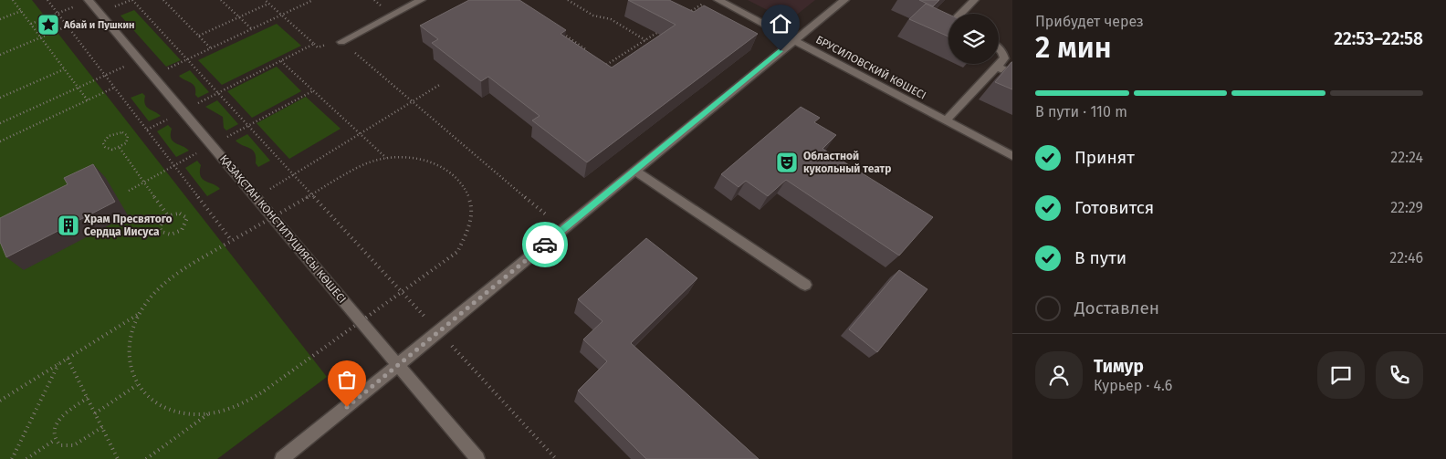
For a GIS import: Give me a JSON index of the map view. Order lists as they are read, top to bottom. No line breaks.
{"streets":{"street":["БРУСИЛОВСКИЙ КӨШЕСІ","ҚАЗАҚСТАН КОНСТИТУЦИЯСЫ КӨШЕСІ"]},"places":{"place":["Абай и Пушкин"],"theatre":["Областной кукольный театр"],"building":["Храм Пресвятого Сердца Иисуса"]},"page":{"heading":["2 мин","Прибудет через","22:53–22:58"],"panel":["Тимур","Курьер · 4.6"],"bar":"В пути · 110 m","list":[["Принят","22:24"],["Готовится","22:29"],["В пути","22:46"],"Доставлен"]}}
